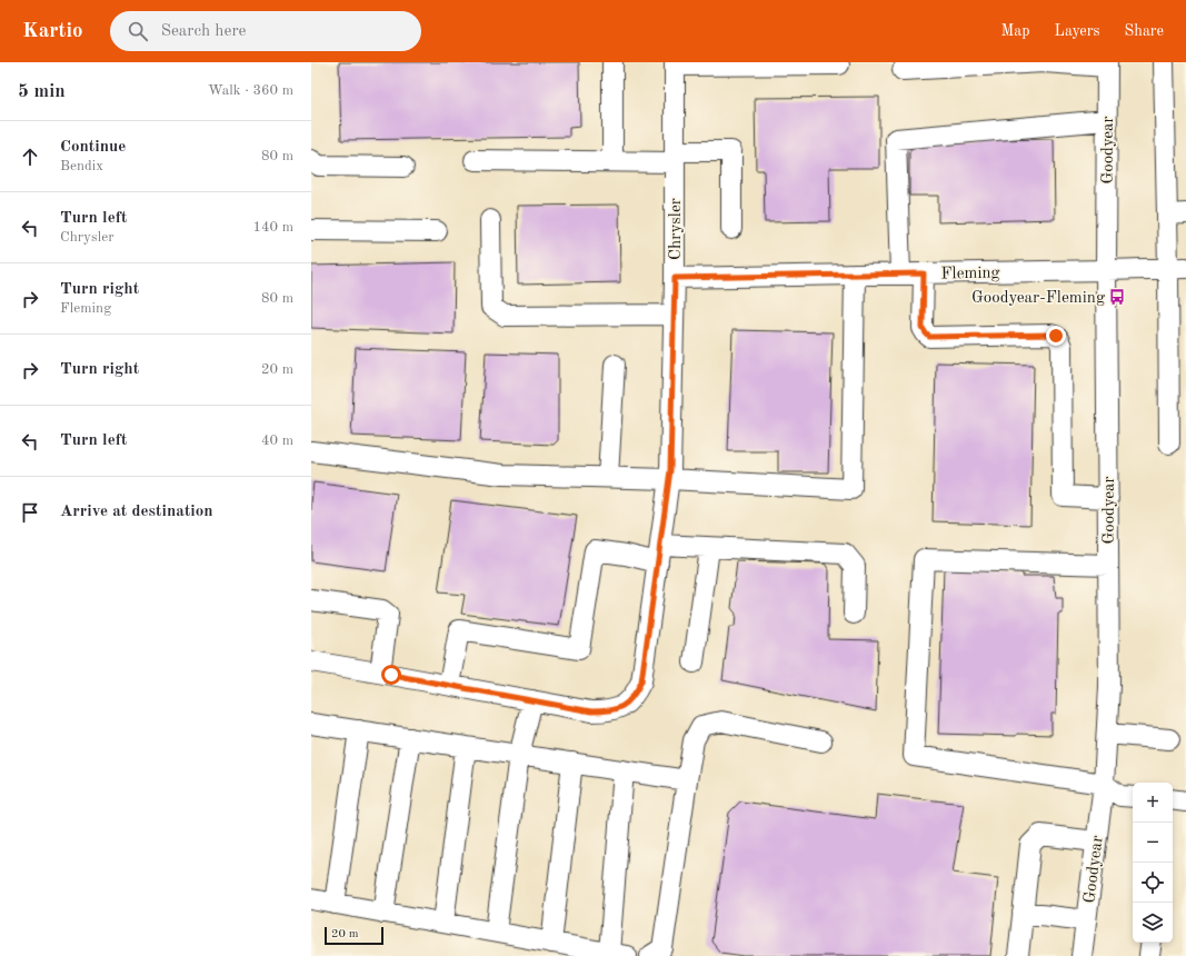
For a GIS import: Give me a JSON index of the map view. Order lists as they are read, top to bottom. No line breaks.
{"streets":{"street":["Goodyear","Chrysler","Fleming"]},"crossings":[["Goodyear","Fleming"],["Chrysler","Fleming"]],"places":{"bus stop":["Goodyear-Fleming"]},"scale_bar":"20 m","page":{"header":"Kartio","search":"Search here","nav":["Map","Layers","Share"],"heading":["5 min","Walk · 360 m"],"list":[["Continue","Bendix","80 m"],["Turn left","Chrysler","140 m"],["Turn right","Fleming","80 m"],["Turn right","20 m"],["Turn left","40 m"],"Arrive at destination"],"map_buttons":["+","−"],"scale":"20 m"}}
